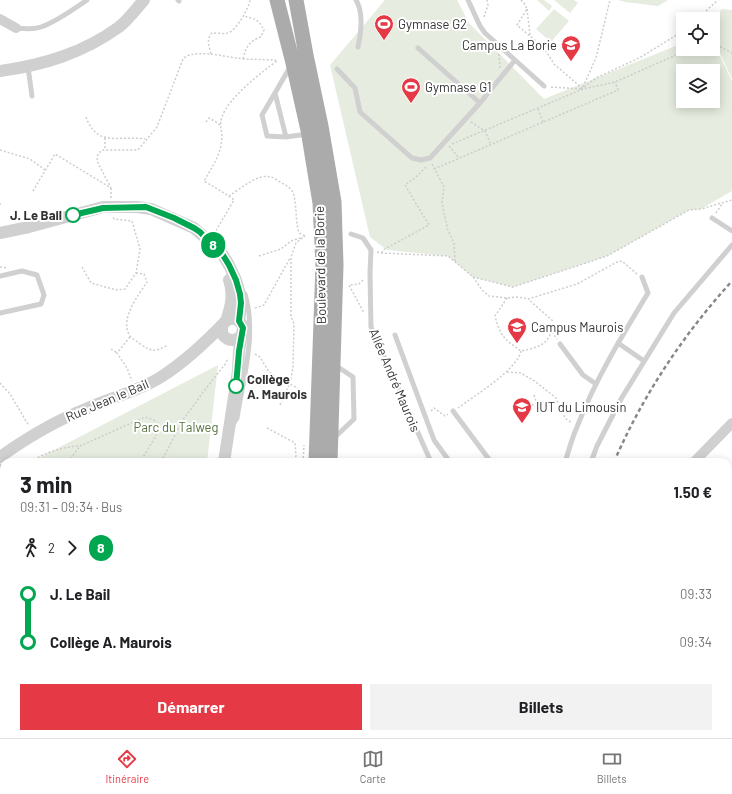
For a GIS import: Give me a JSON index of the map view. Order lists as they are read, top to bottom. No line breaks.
{"streets":{"main road":["Boulevard de la Borie"],"street":["Rue Jean le Bail"],"lane":["Allée André Maurois"]},"parks":["Parc du Talweg"],"places":{"sports":["Gymnase G2","Gymnase G1"],"school or university":["Campus La Borie","Campus Maurois","IUT du Limousin"],"other":["J. Le Bail","Collège A. Maurois"]},"lines":["bus line 8"],"page":{"on_map":"8","heading":["3 min","09:31 – 09:34 · Bus","1.50 €"],"legs":["2","8"],"list":[{"name":"J. Le Bail","value":"09:33"},{"name":"Collège A. Maurois","value":"09:34"}],"buttons":["Démarrer","Billets"],"tabs":["Itinéraire","Carte","Billets"]}}
